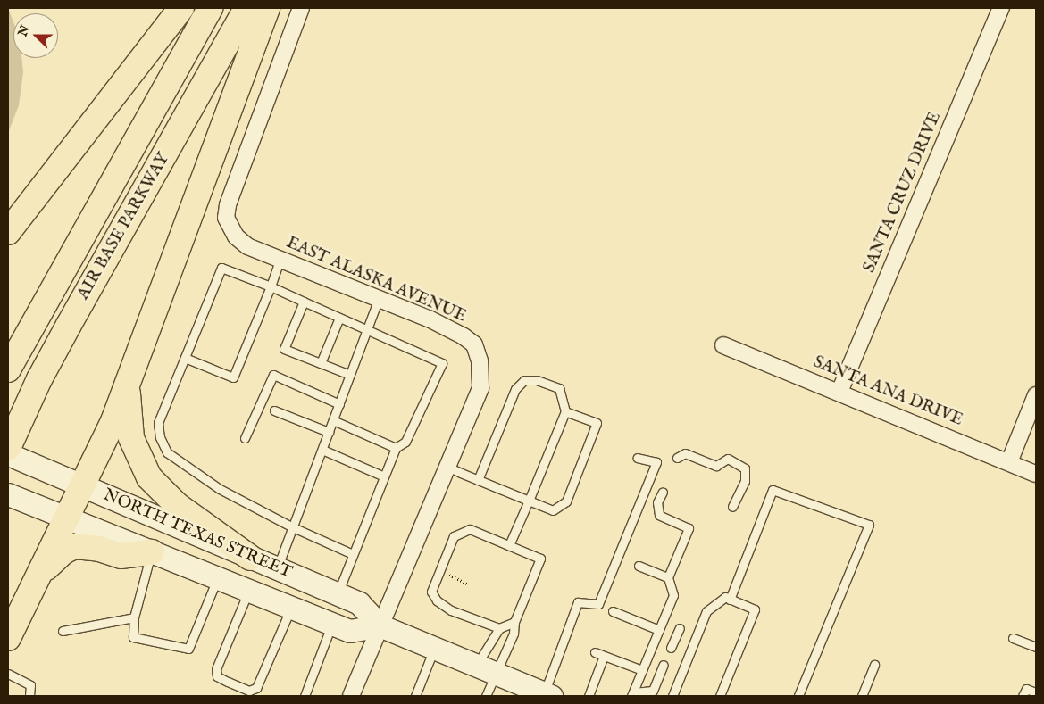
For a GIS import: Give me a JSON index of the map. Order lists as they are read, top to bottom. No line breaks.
{"streets":{"main road":["AIR BASE PARKWAY","NORTH TEXAS STREET"],"street":["SANTA CRUZ DRIVE","EAST ALASKA AVENUE","SANTA ANA DRIVE"]},"crossings":[["SANTA CRUZ DRIVE","SANTA ANA DRIVE"],["EAST ALASKA AVENUE","NORTH TEXAS STREET"]],"north":"left"}
